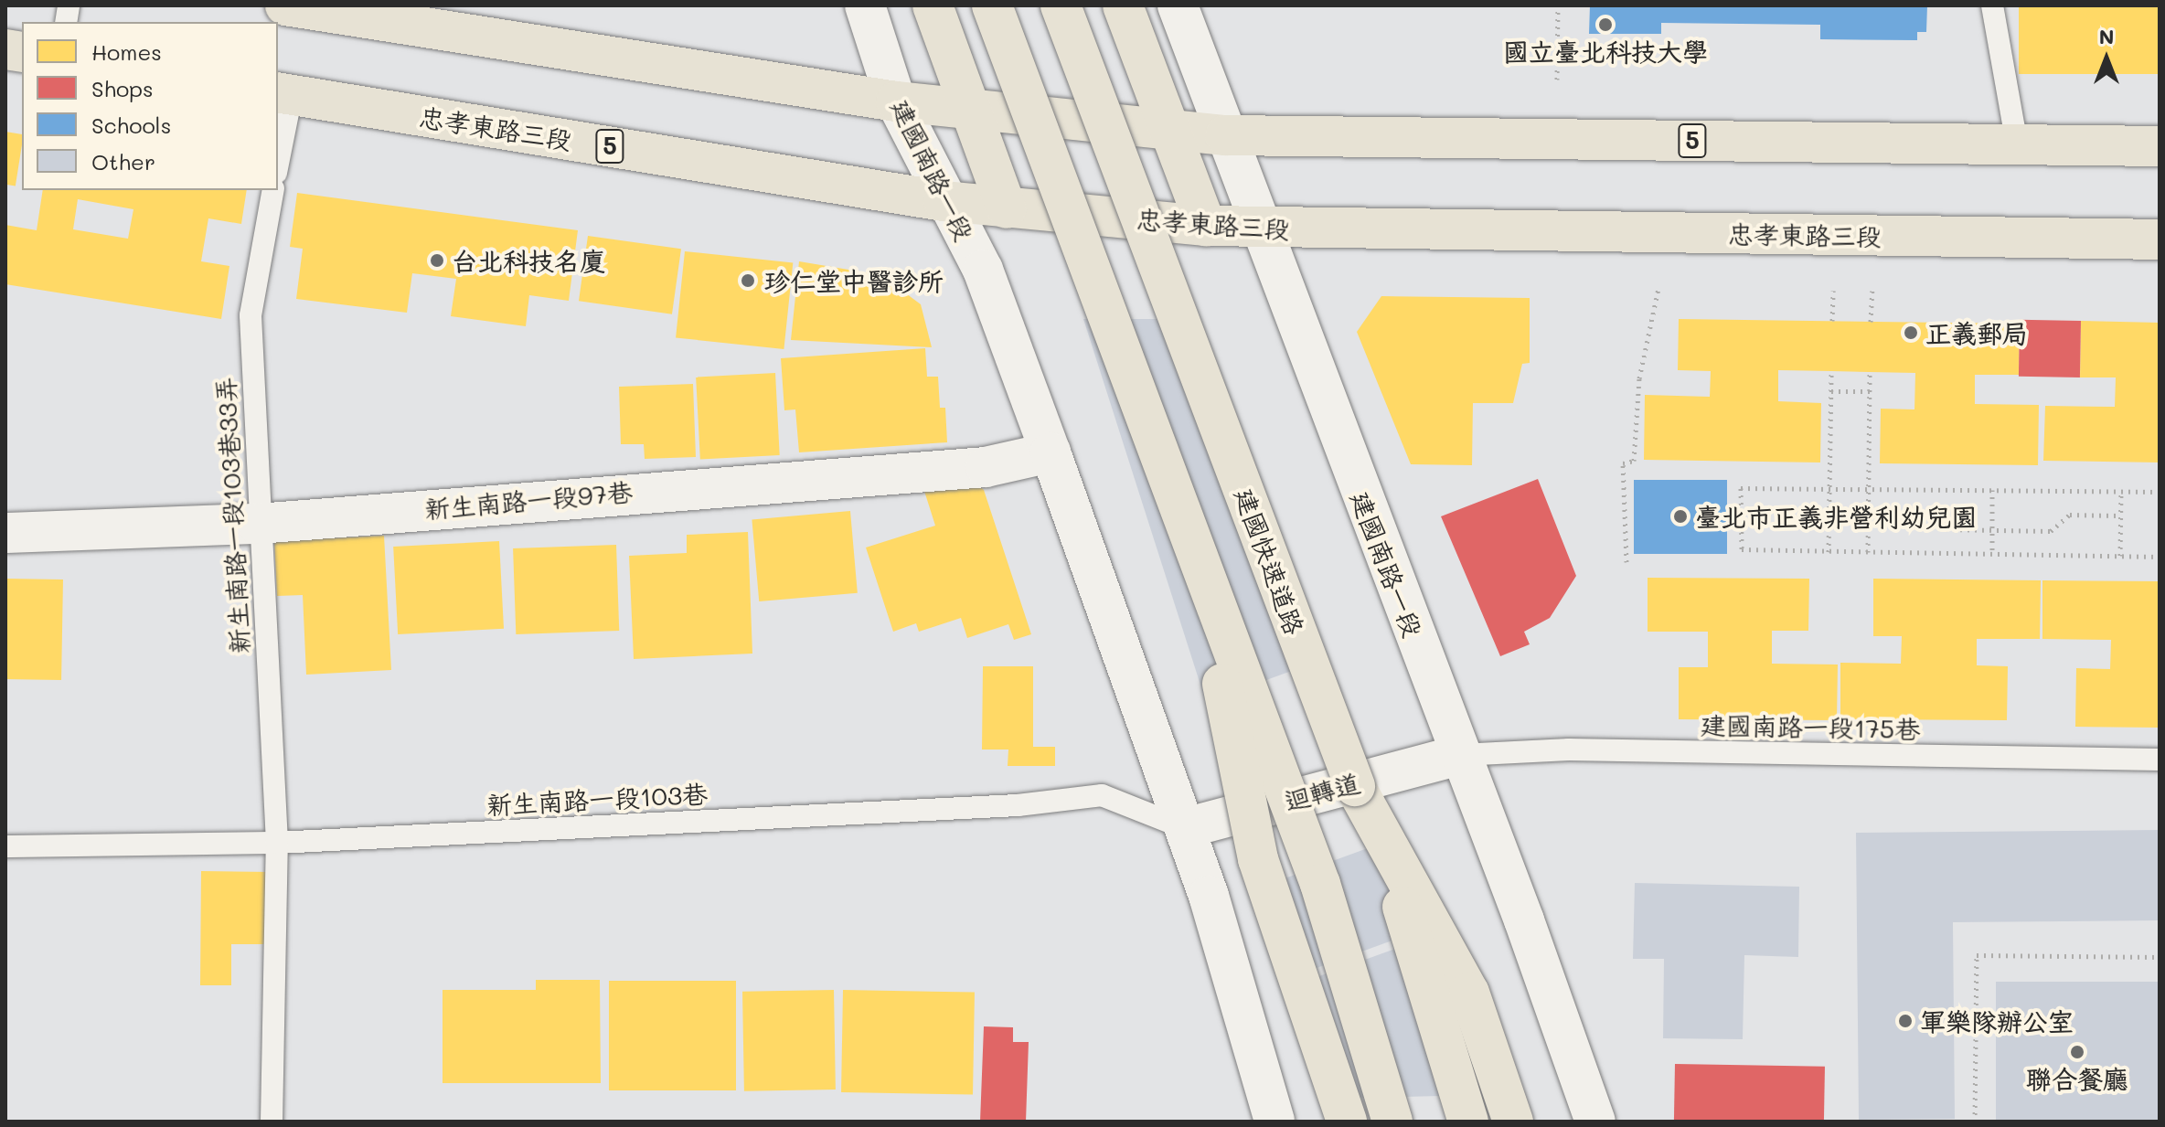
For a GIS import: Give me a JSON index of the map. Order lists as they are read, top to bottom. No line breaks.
{"streets":{"main road":["忠孝東路三段","5","建國快速道路"],"street":["建國南路一段","新生南路一段97巷","迴轉道"],"lane":["新生南路一段103巷33弄","建國南路一段175巷","新生南路一段103巷"]},"crossings":[["忠孝東路三段","建國南路一段"],["5","建國南路一段"],["建國南路一段","新生南路一段97巷"],["建國南路一段","建國南路一段175巷"],["建國南路一段","迴轉道"],["建國南路一段","新生南路一段103巷"],["新生南路一段97巷","新生南路一段103巷33弄"],["新生南路一段103巷33弄","新生南路一段103巷"],["建國南路一段175巷","迴轉道"],["迴轉道","新生南路一段103巷"]],"places":["國立臺北科技大學","台北科技名廈","珍仁堂中醫診所","正義郵局","臺北市正義非營利幼兒園","軍樂隊辦公室","聯合餐廳"],"legend":["Homes","Shops","Schools","Other"],"north":"top"}
